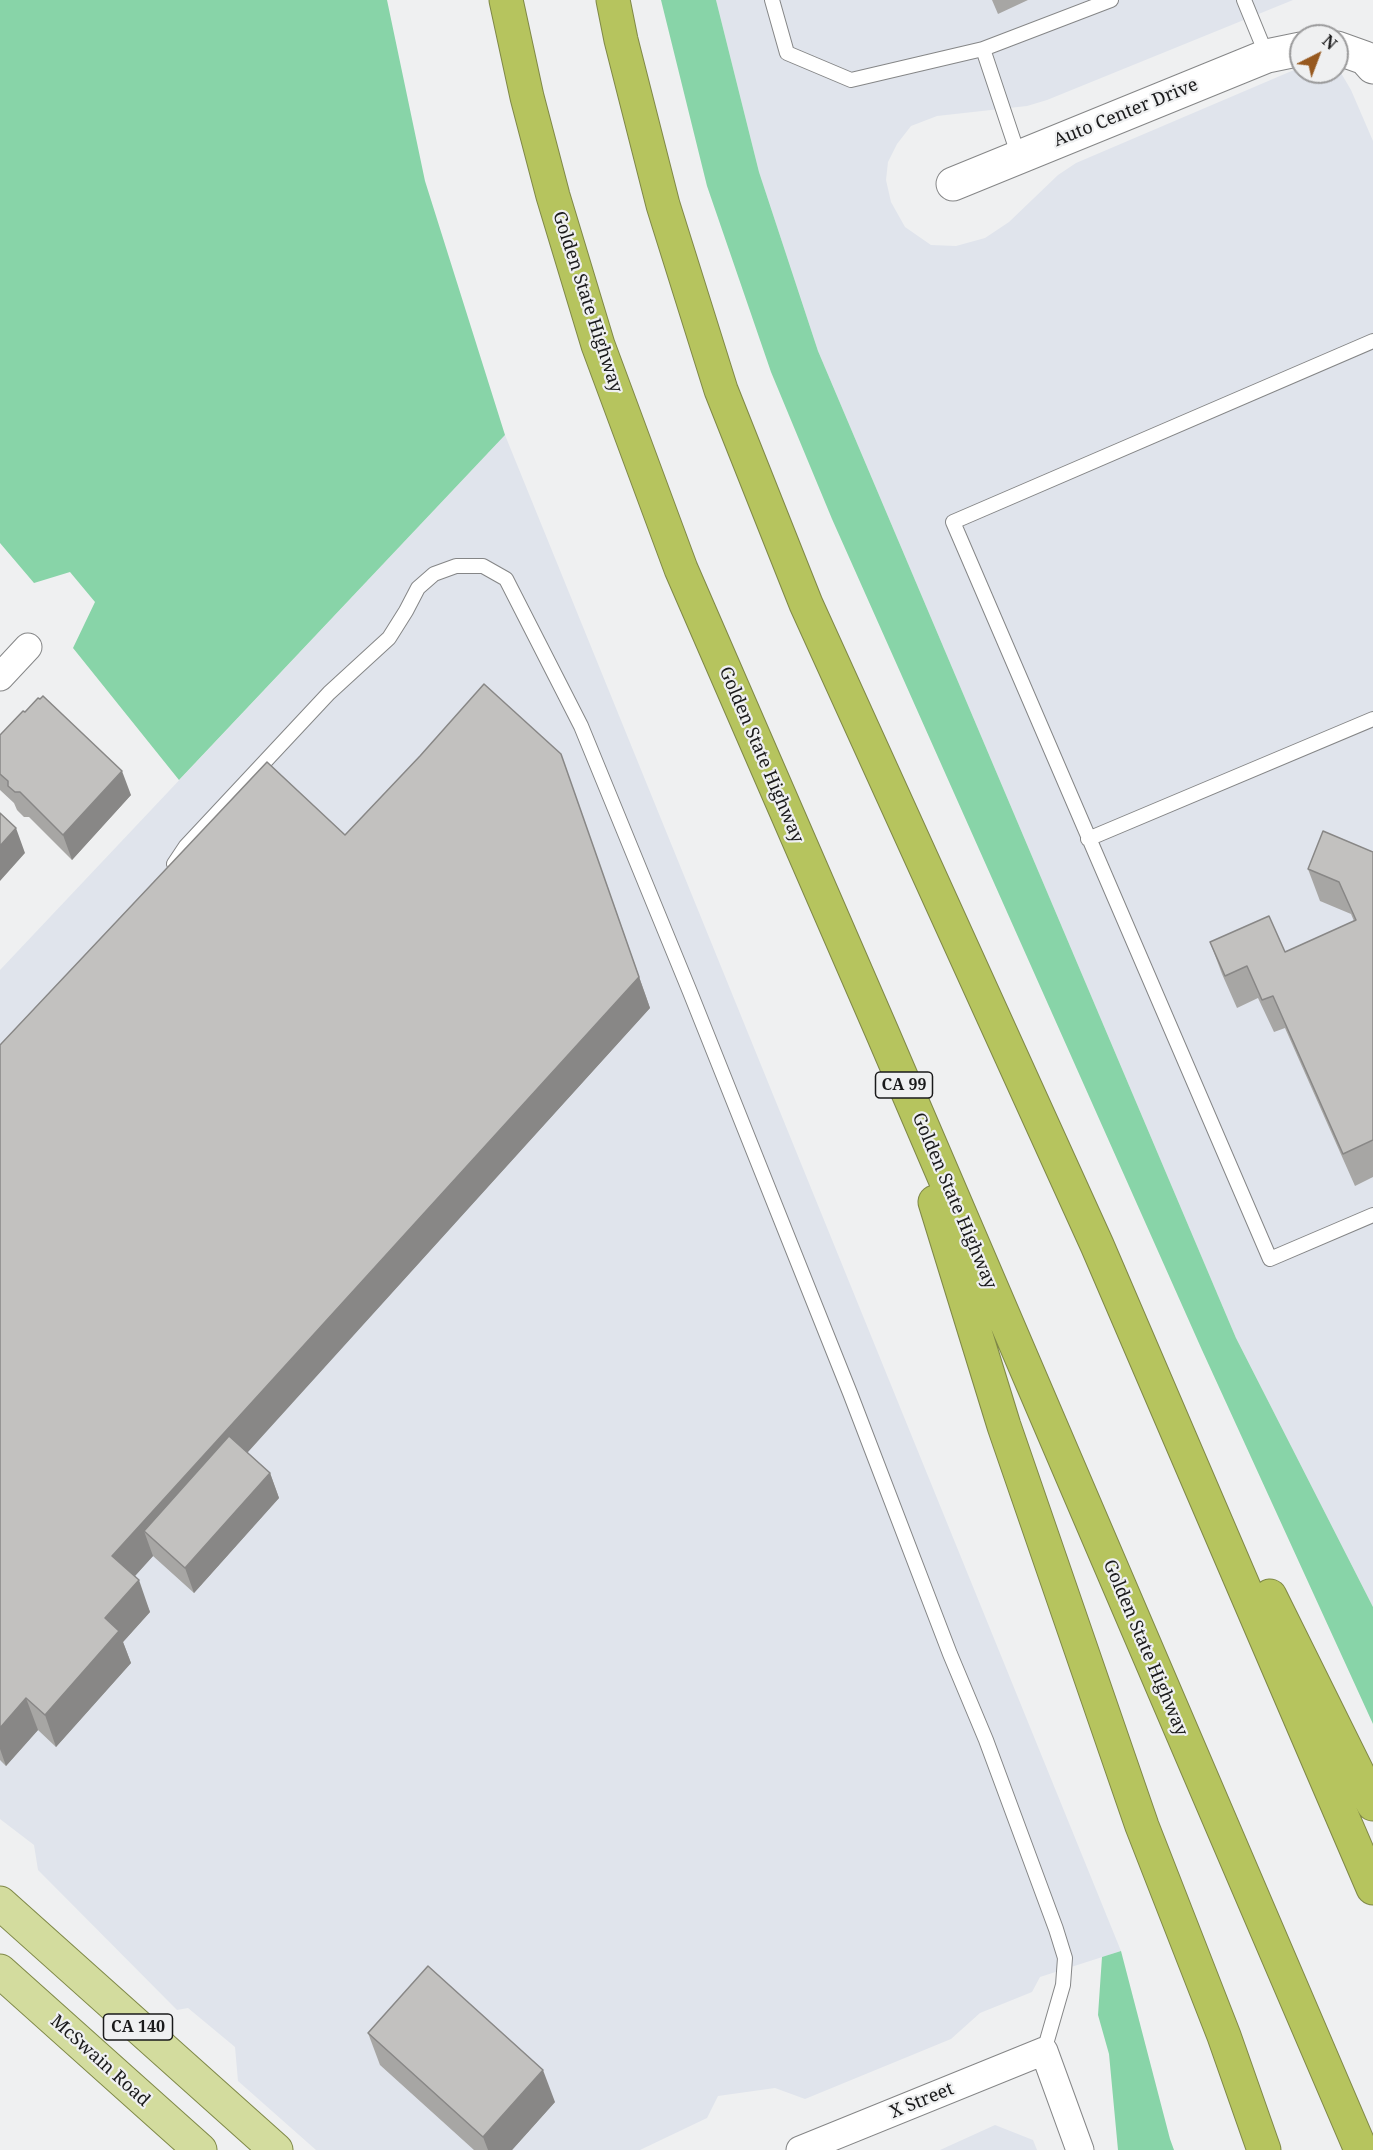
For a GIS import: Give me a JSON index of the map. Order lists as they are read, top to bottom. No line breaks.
{"streets":{"highway":["Golden State Highway","CA 99"],"main road":["CA 140","McSwain Road"],"street":["Auto Center Drive","X Street"]},"north":"top right"}
